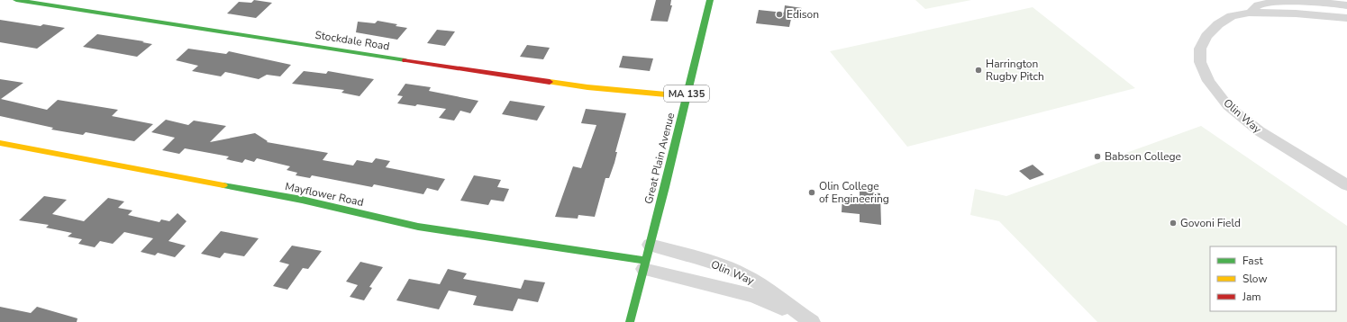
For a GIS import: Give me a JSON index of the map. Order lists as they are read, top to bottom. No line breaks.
{"streets":{"street":["Stockdale Road","MA 135","Olin Way","Great Plain Avenue","Mayflower Road"]},"crossings":[["Stockdale Road","Great Plain Avenue"],["Olin Way","Great Plain Avenue"],["Olin Way","Mayflower Road"],["Great Plain Avenue","Mayflower Road"]],"places":["Edison","Harrington Rugby Pitch","Babson College","Olin College of Engineering","Govoni Field"],"legend":["Fast","Slow","Jam"]}
